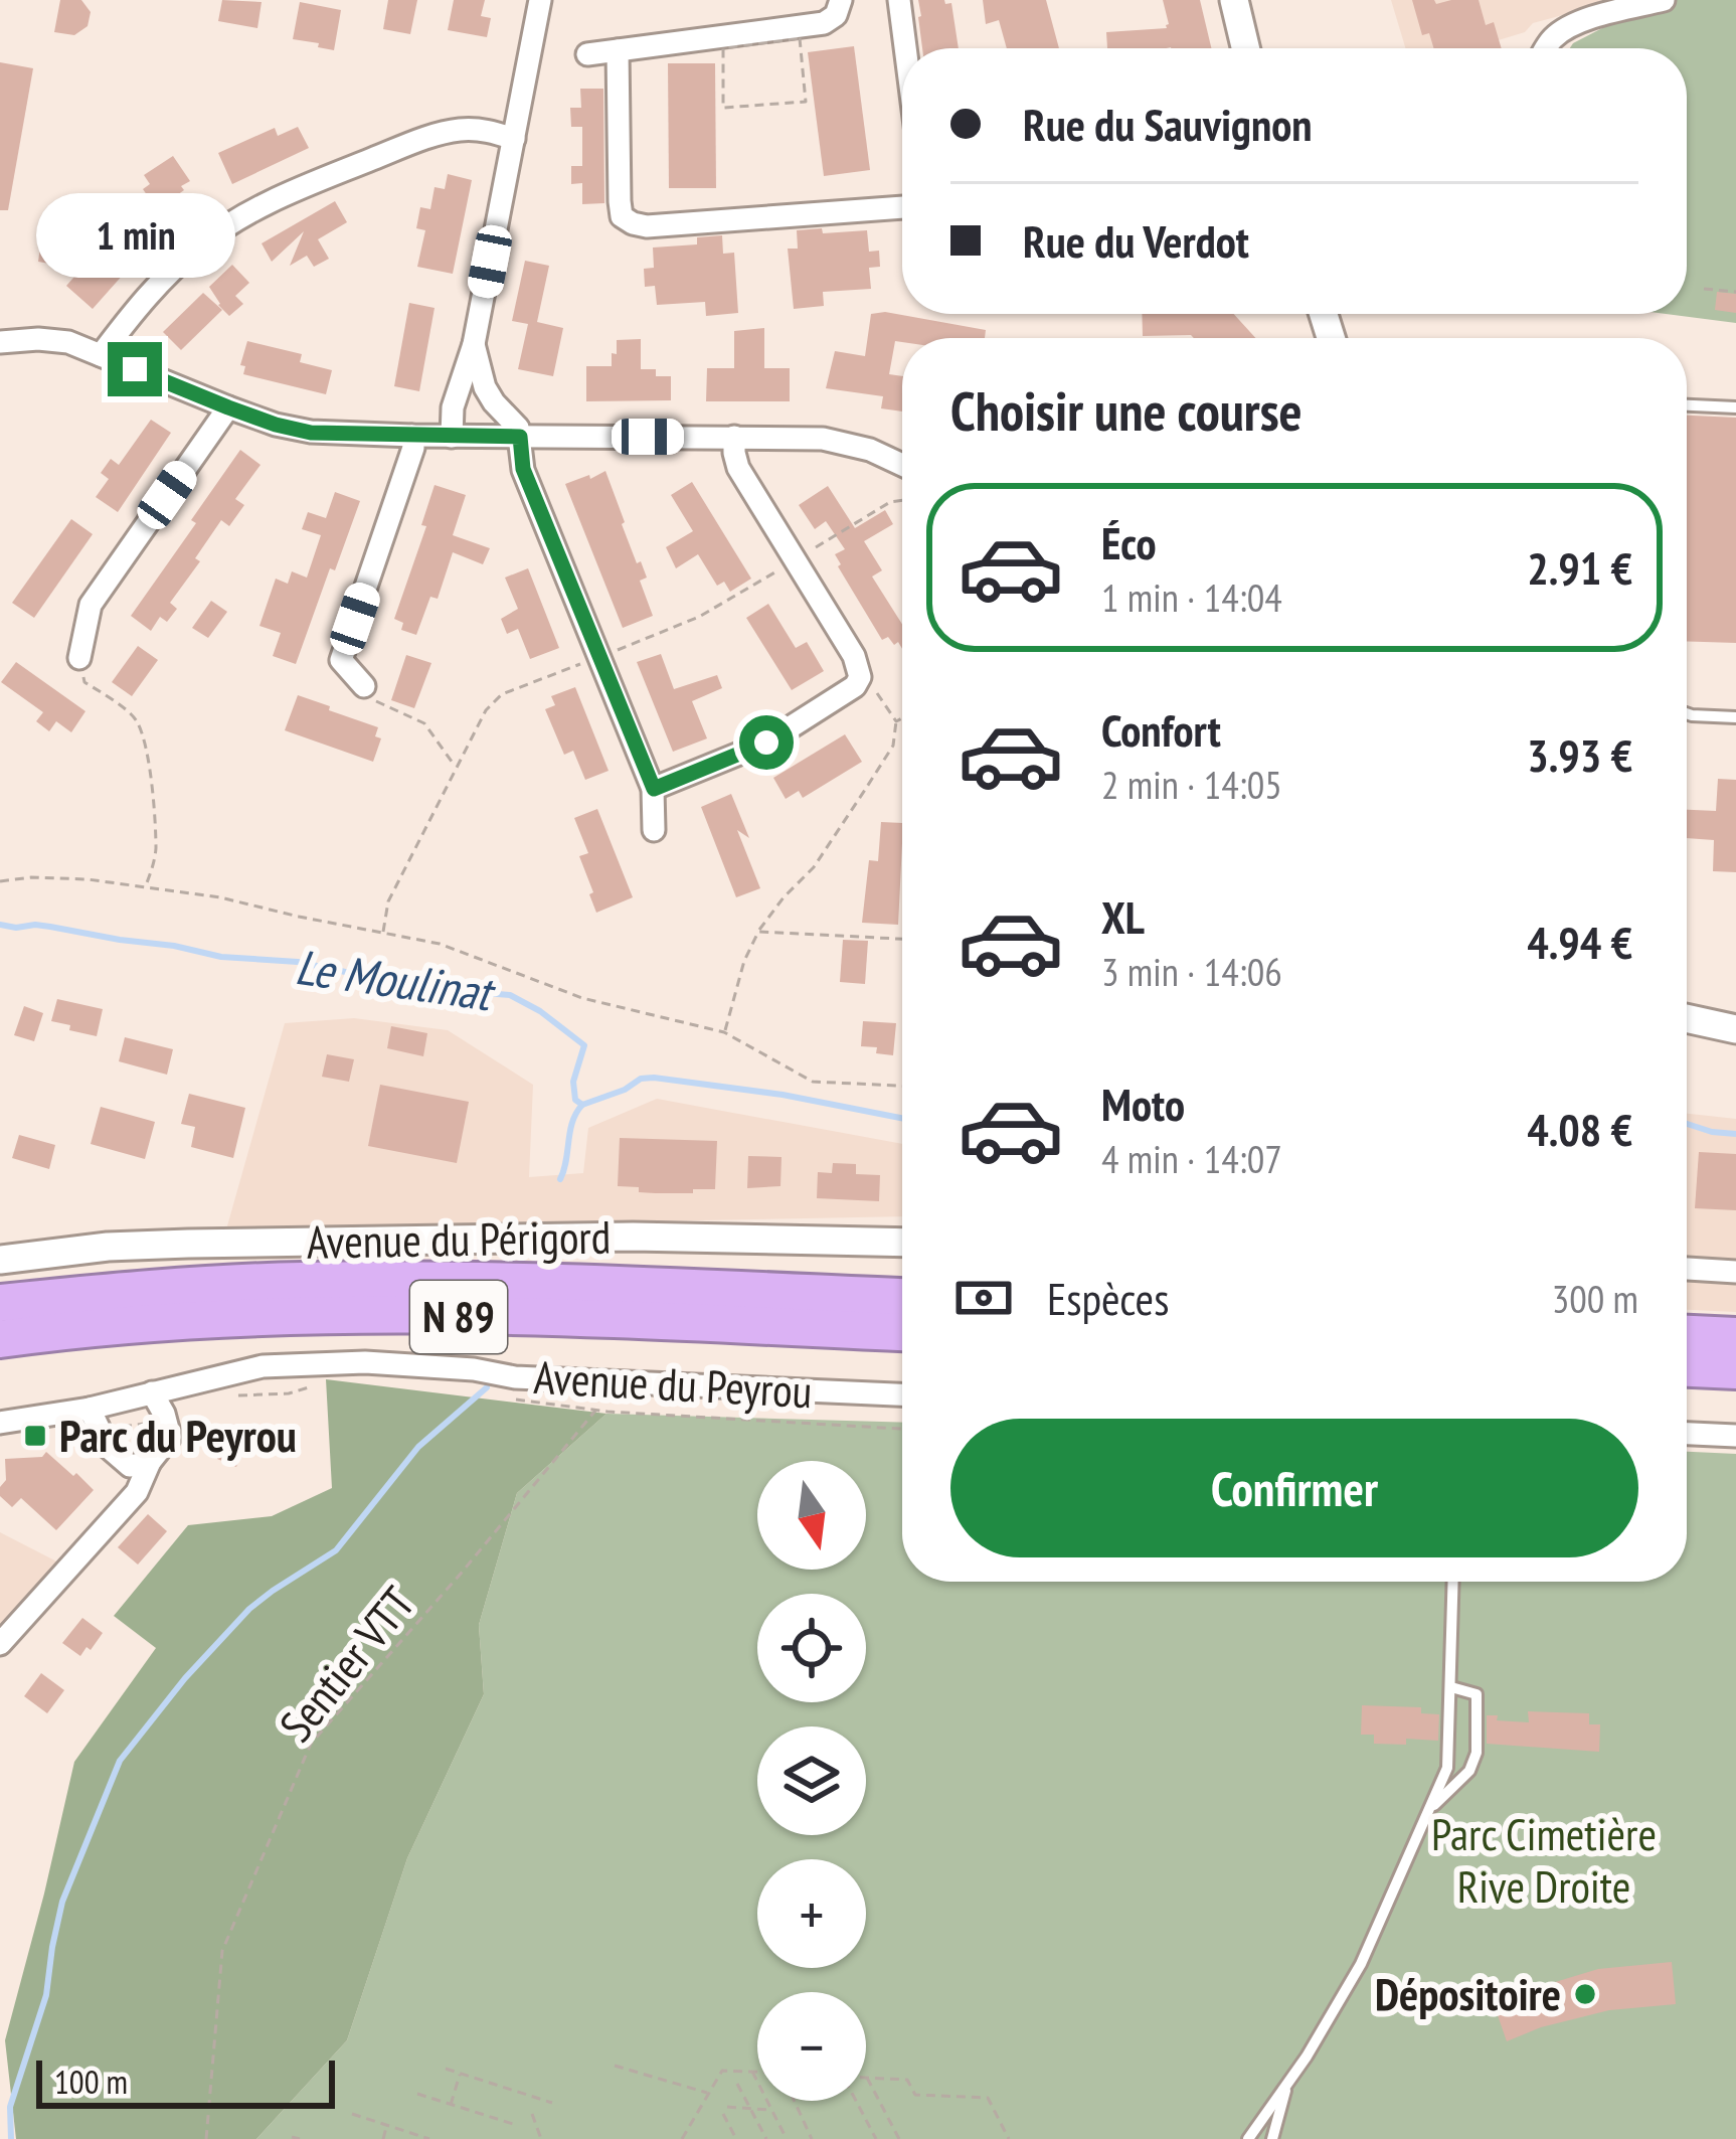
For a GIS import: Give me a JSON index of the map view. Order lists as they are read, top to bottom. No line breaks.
{"streets":{"highway":["N 89"],"street":["Avenue du Périgord","Avenue du Peyrou"],"path":["Sentier VTT"]},"water":["Le Moulinat"],"parks":["Parc Cimetière Rive Droite"],"places":{"transit":["Parc du Peyrou"],"other":["Dépositoire"]},"scale_bar":"100 m","north":"bottom","page":{"banner":["Rue du Sauvignon","Rue du Verdot"],"bubble":"1 min","heading":"Choisir une course","list":[{"name":"Éco","note":"1 min · 14:04","value":"2.91 €"},{"name":"Confort","note":"2 min · 14:05","value":"3.93 €"},{"name":"XL","note":"3 min · 14:06","value":"4.94 €"},{"name":"Moto","note":"4 min · 14:07","value":"4.08 €"}],"pay":["Espèces","300 m"],"buttons":"Confirmer","map_buttons":["+","−"],"scale":"100 m"}}
